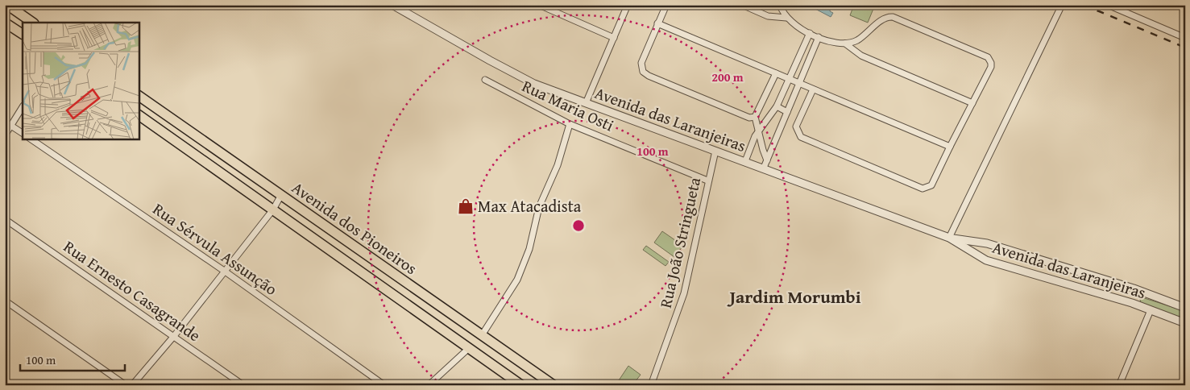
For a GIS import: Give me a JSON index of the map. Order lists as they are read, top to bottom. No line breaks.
{"streets":{"main road":["Avenida dos Pioneiros"],"street":["Rua Maria Osti","Avenida das Laranjeiras","Rua João Stringueta","Rua Sérvula Assunção","Rua Ernesto Casagrande"]},"crossings":[["Rua Maria Osti","Rua João Stringueta"],["Avenida das Laranjeiras","Rua João Stringueta"]],"districts":["Jardim Morumbi"],"places":{"shop":["Max Atacadista"]},"scale_bar":"100 m","rings":["200 m","100 m"]}
